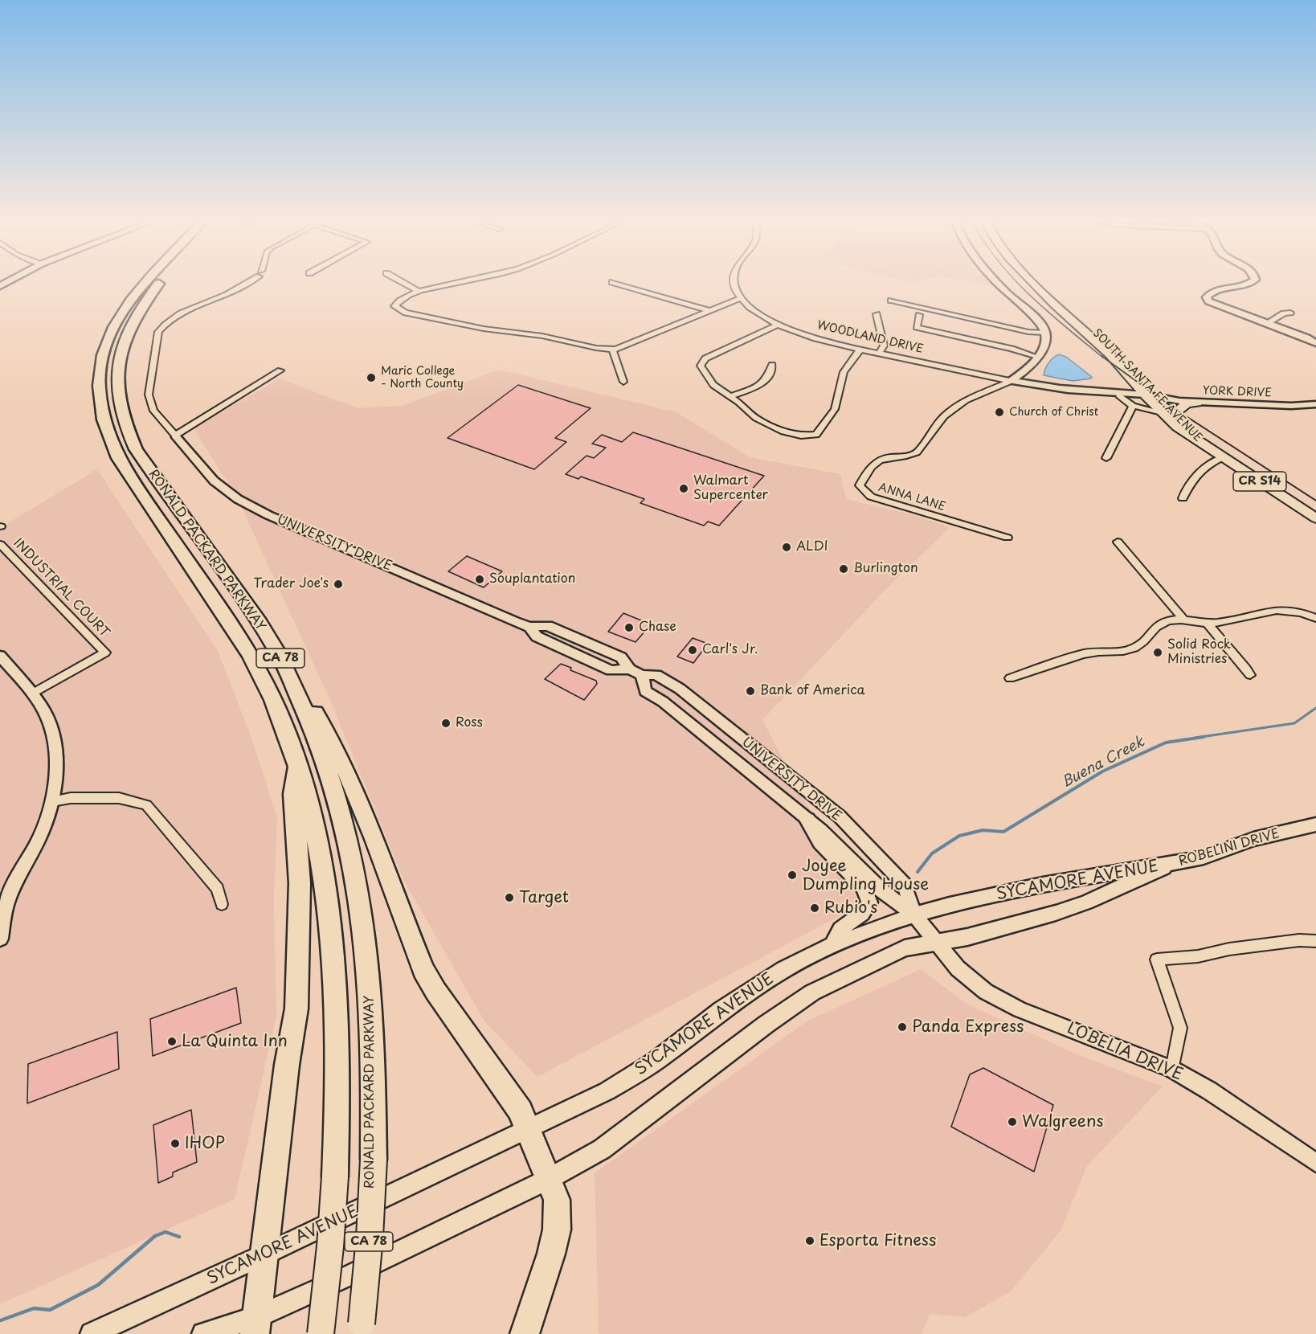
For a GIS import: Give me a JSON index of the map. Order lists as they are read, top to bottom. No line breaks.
{"streets":{"highway":["RONALD PACKARD PARKWAY","CA 78"],"main road":["SOUTH SANTA FE AVENUE","CR S14","ROBELINI DRIVE","SYCAMORE AVENUE"],"street":["WOODLAND DRIVE","YORK DRIVE","ANNA LANE","UNIVERSITY DRIVE","INDUSTRIAL COURT","LOBELIA DRIVE"]},"crossings":[["WOODLAND DRIVE","SOUTH SANTA FE AVENUE"],["WOODLAND DRIVE","YORK DRIVE"],["WOODLAND DRIVE","ANNA LANE"],["SOUTH SANTA FE AVENUE","YORK DRIVE"],["UNIVERSITY DRIVE","SYCAMORE AVENUE"],["UNIVERSITY DRIVE","LOBELIA DRIVE"],["ROBELINI DRIVE","SYCAMORE AVENUE"],["SYCAMORE AVENUE","LOBELIA DRIVE"]],"water":["Buena Creek"],"places":["Maric College - North County","Church of Christ","Walmart Supercenter","ALDI","Burlington","Souplantation","Trader Joe's","Chase","Carl's Jr.","Solid Rock Ministries","Bank of America","Ross","Joyee Dumpling House","Target","Rubio's","Panda Express","La Quinta Inn","Walgreens","IHOP","Esporta Fitness"]}
